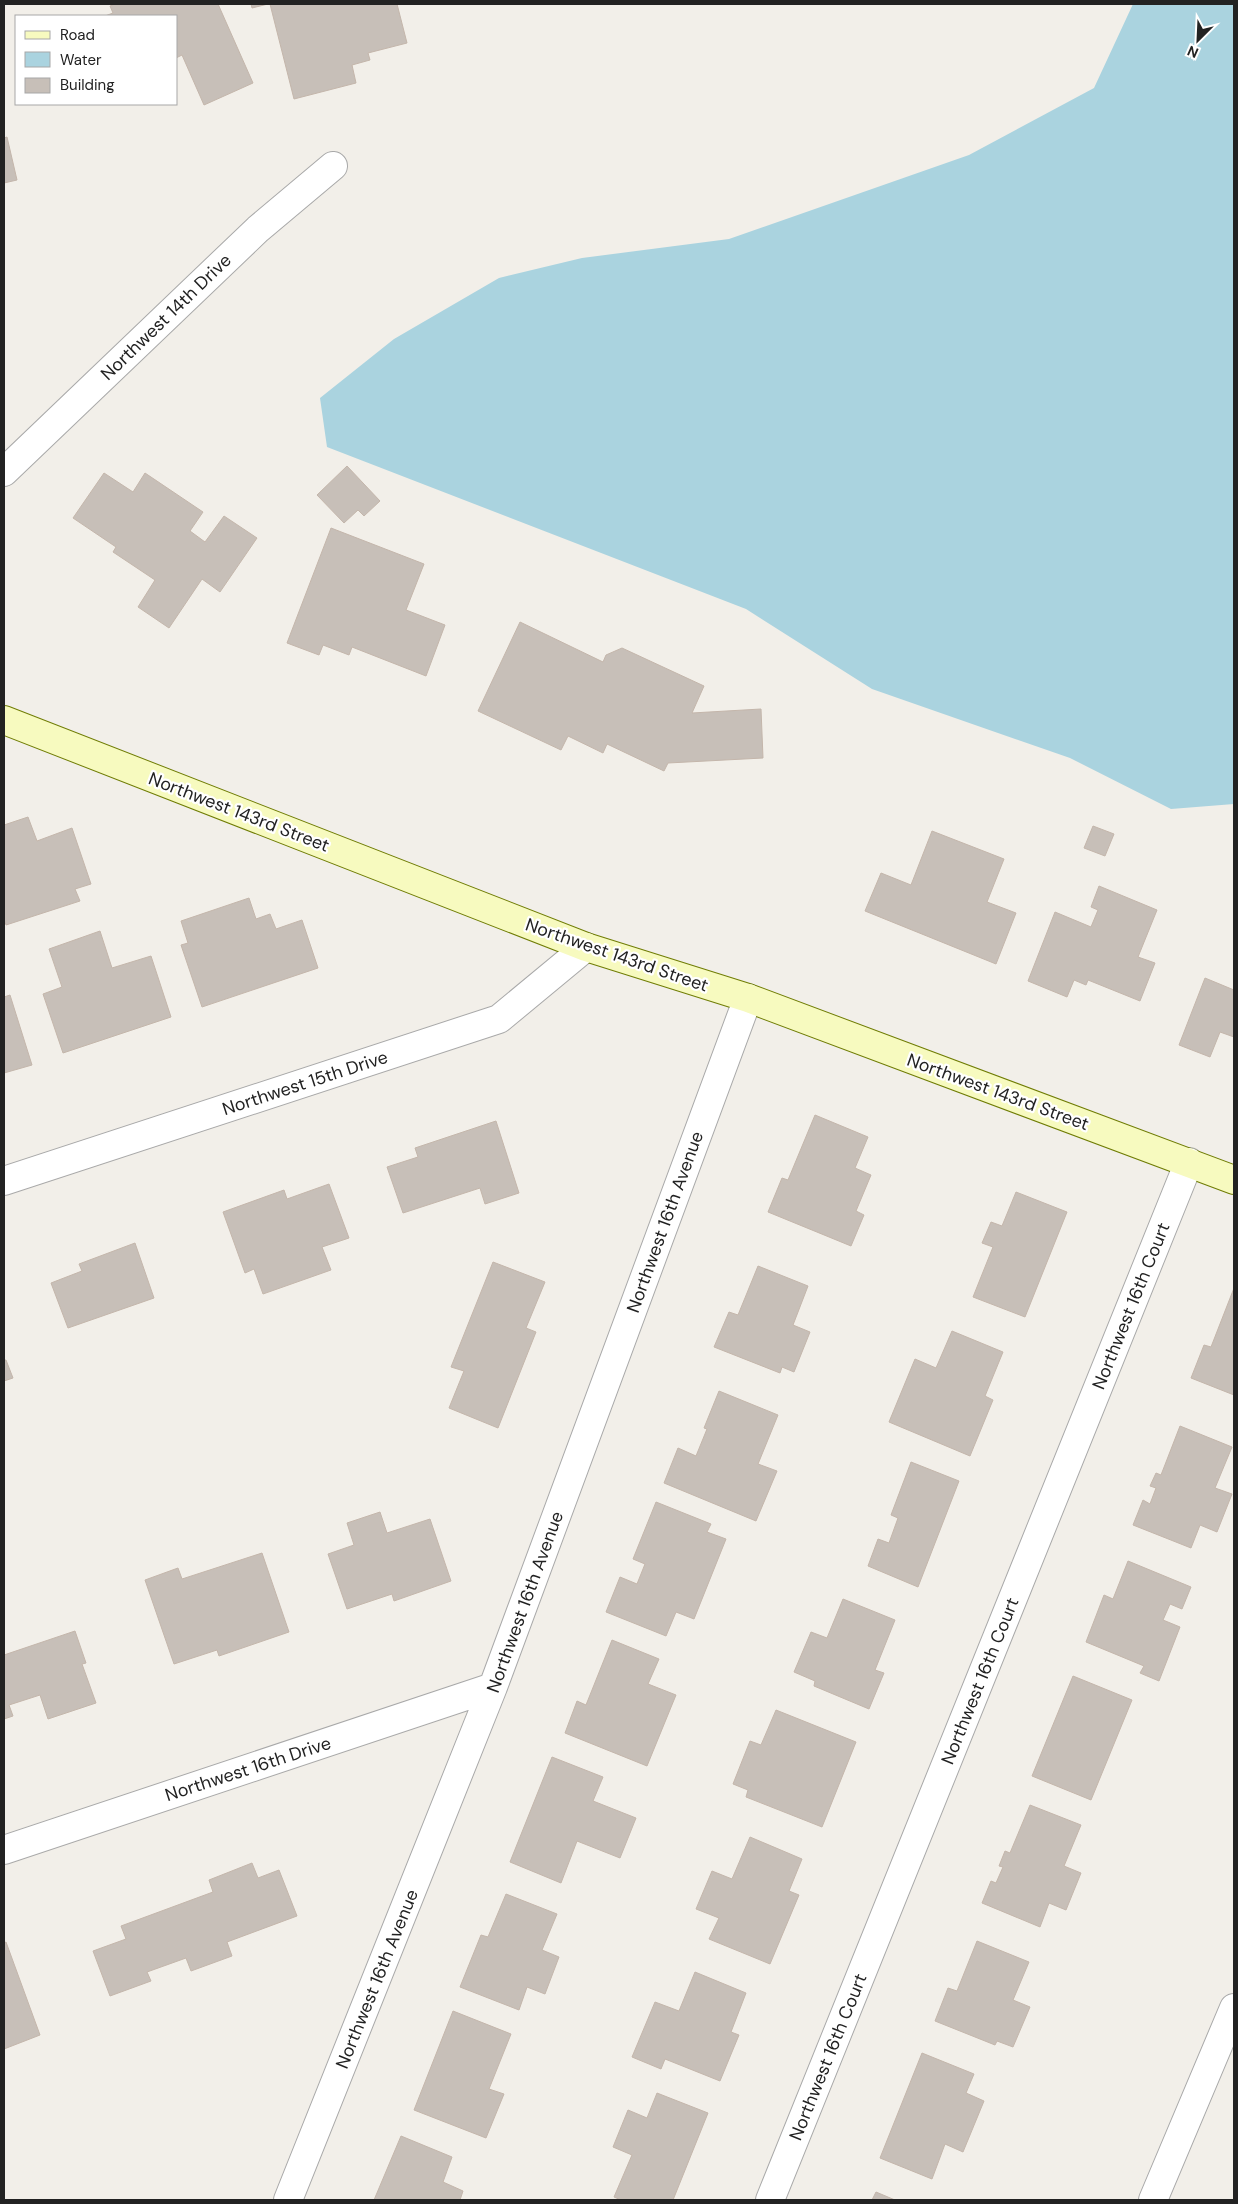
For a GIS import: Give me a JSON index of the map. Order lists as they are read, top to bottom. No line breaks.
{"streets":{"street":["Northwest 14th Drive","Northwest 143rd Street","Northwest 15th Drive","Northwest 16th Avenue","Northwest 16th Court","Northwest 16th Drive"]},"crossings":[["Northwest 143rd Street","Northwest 15th Drive"],["Northwest 143rd Street","Northwest 16th Avenue"],["Northwest 143rd Street","Northwest 16th Court"],["Northwest 16th Avenue","Northwest 16th Drive"]],"legend":["Road","Water","Building"],"north":"bottom left"}
